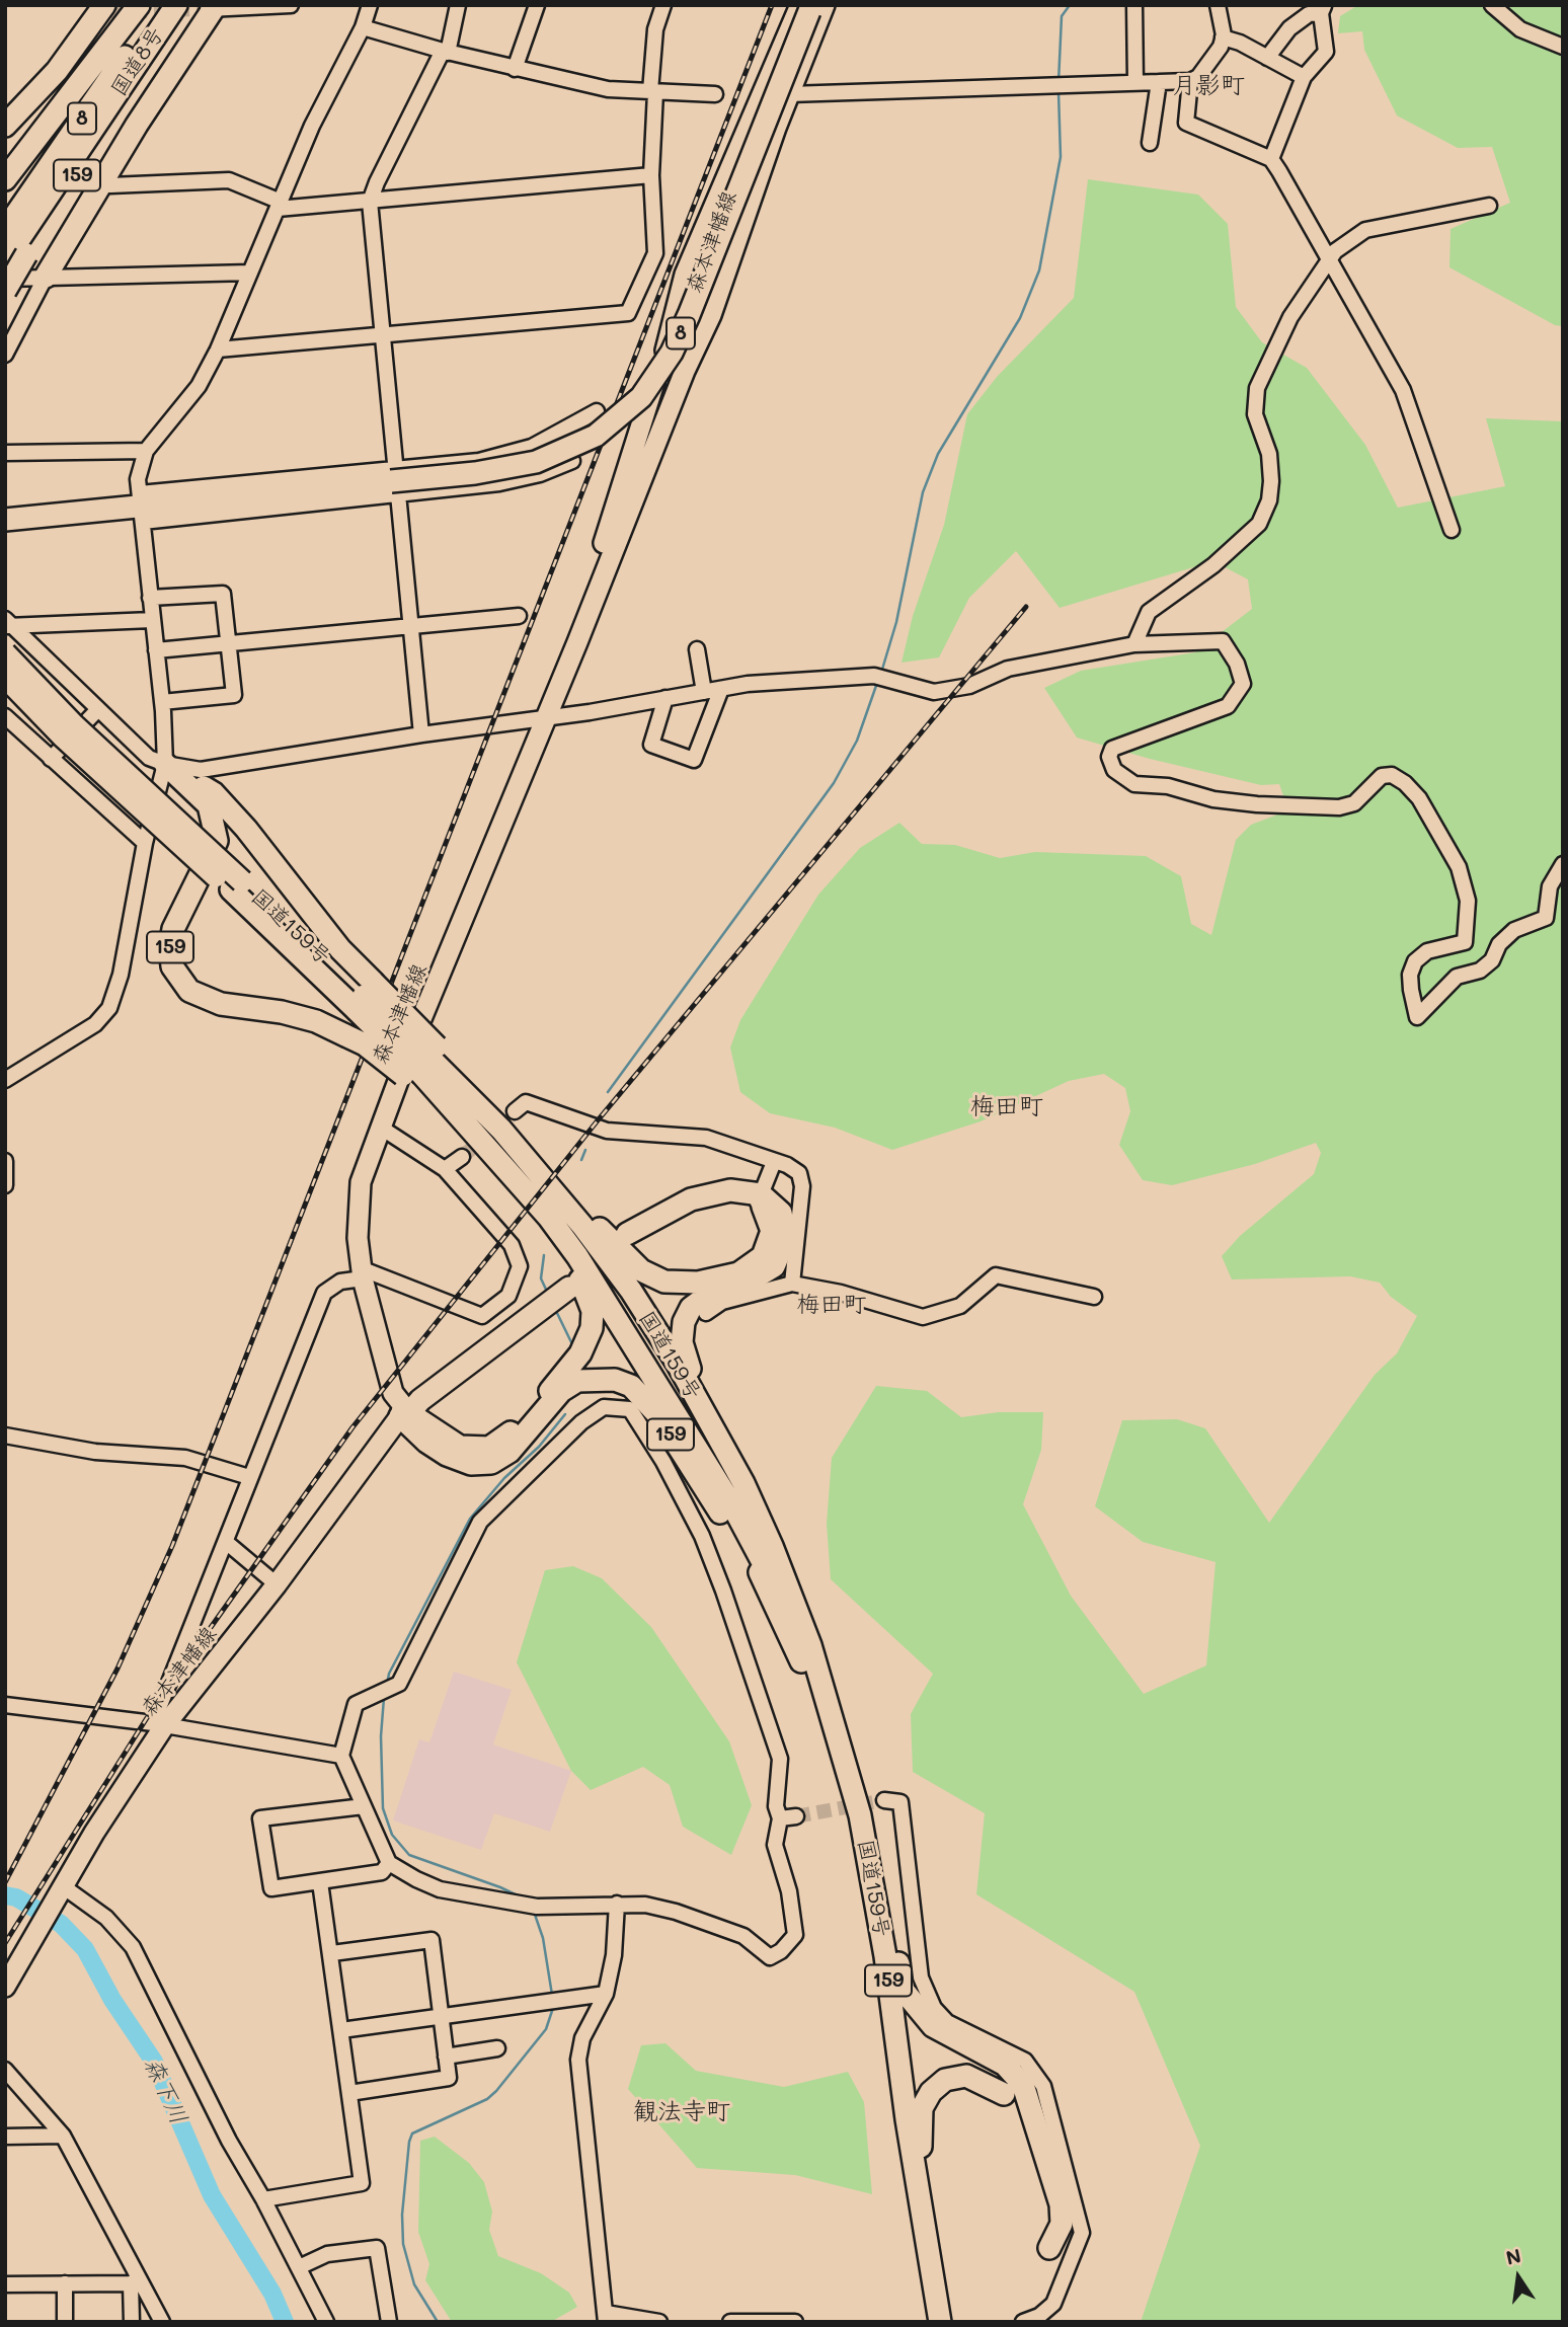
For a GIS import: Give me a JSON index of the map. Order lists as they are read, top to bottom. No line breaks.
{"streets":{"highway":["国道8号","8","159","国道159号"],"main road":["森本津幡線"]},"crossings":[["国道8号","8"],["国道8号","159"],["8","森本津幡線"],["159","森本津幡線"],["159","国道159号"]],"districts":["月影町","梅田町","梅田町","観法寺町"],"water":["森下川"],"north":"top"}
